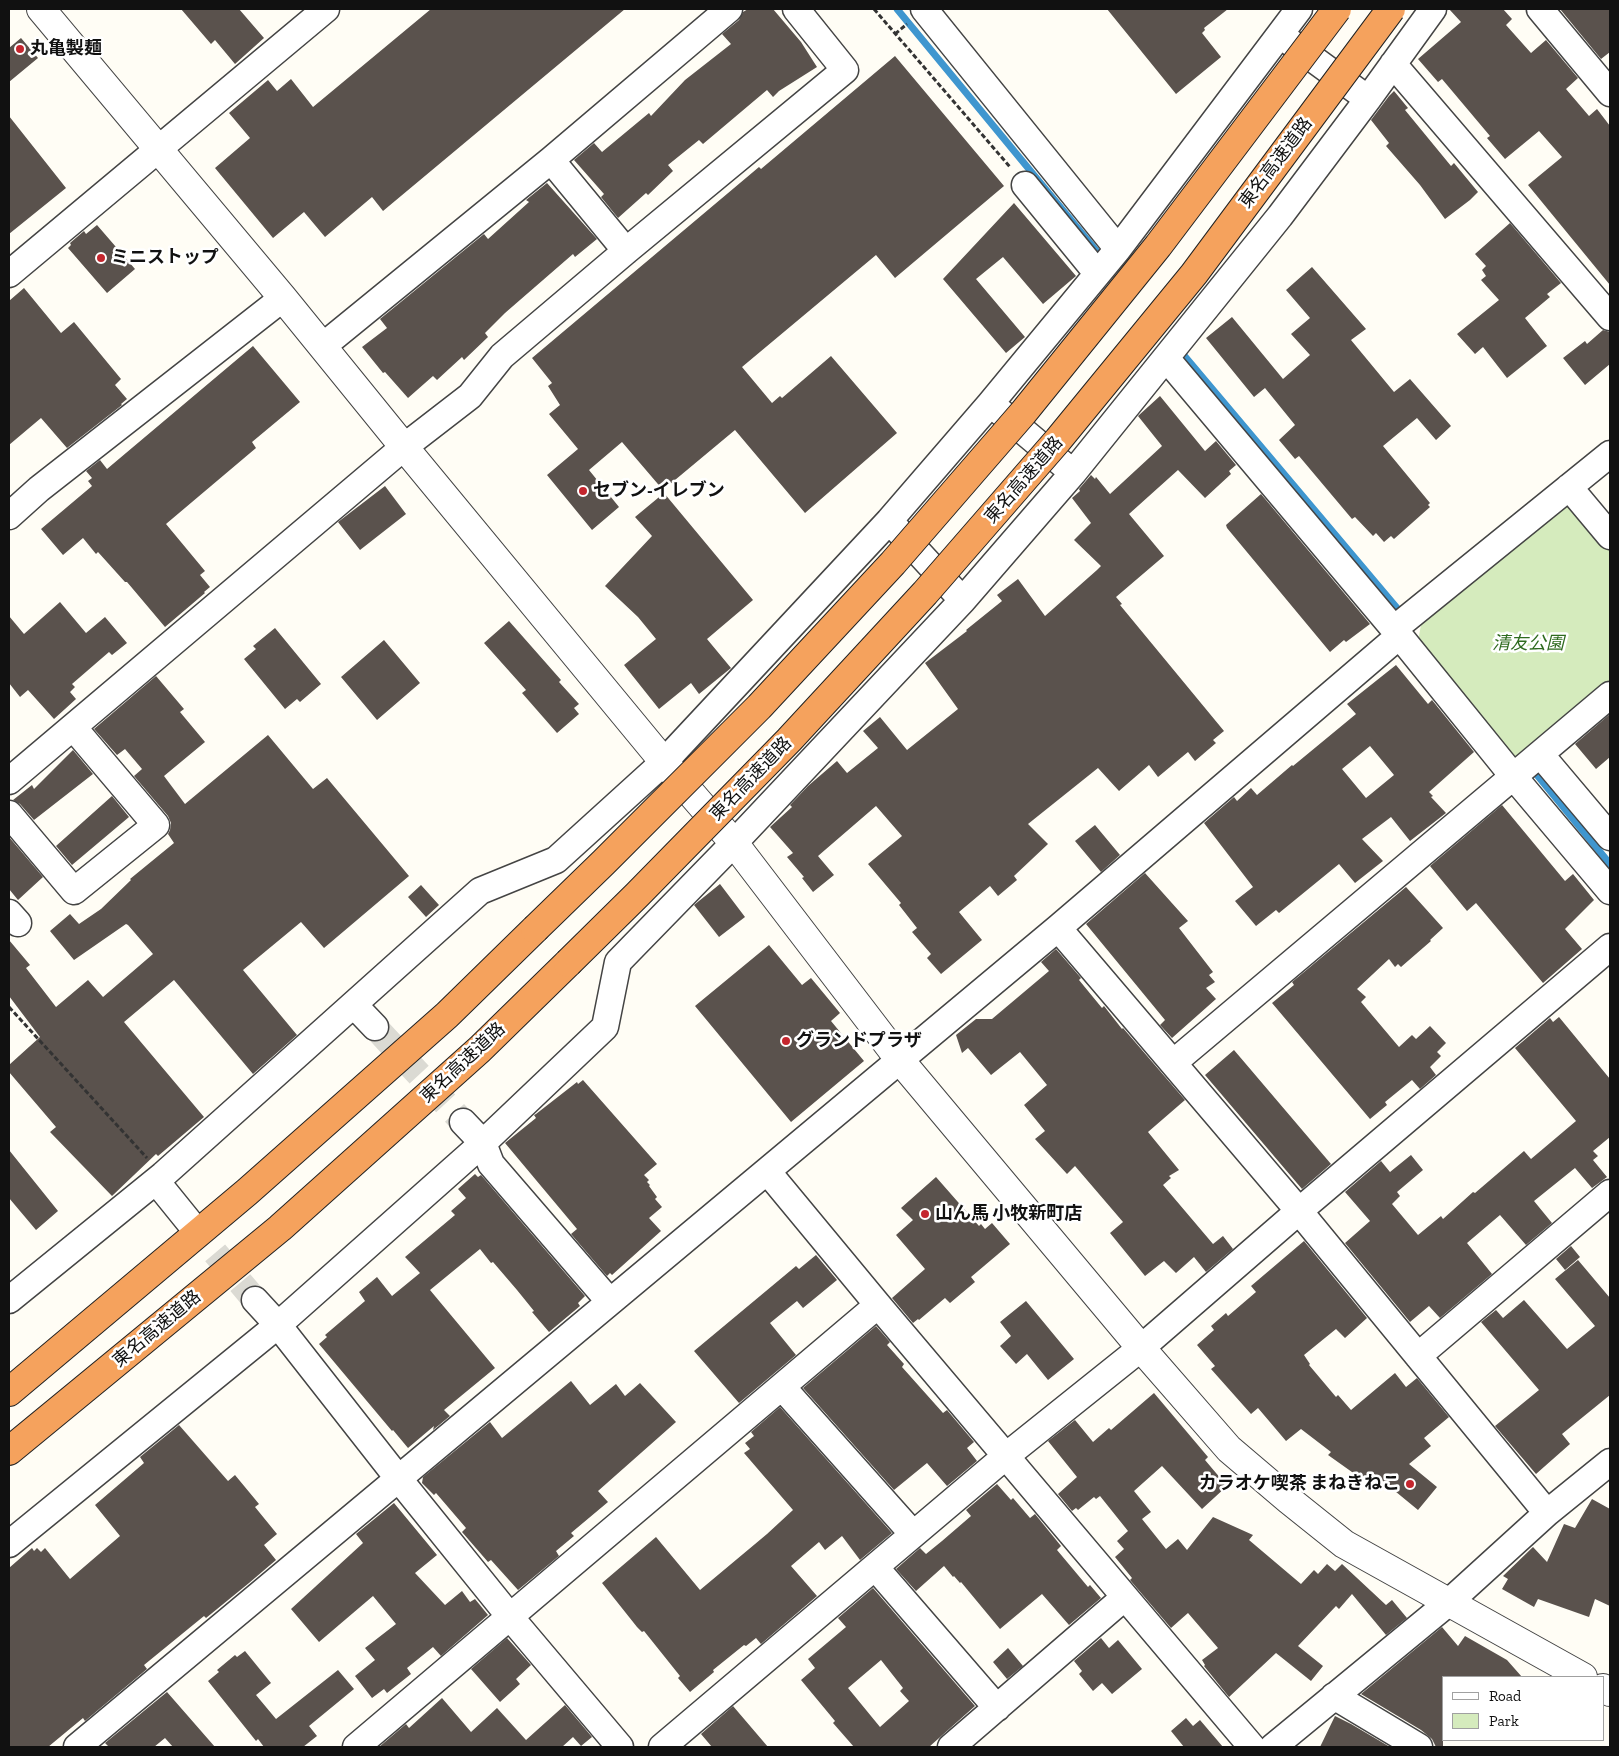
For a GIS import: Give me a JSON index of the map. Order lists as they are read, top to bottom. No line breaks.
{"streets":{"highway":["東名高速道路"]},"parks":["清友公園"],"places":["丸亀製麺","ミニストップ","セブン-イレブン","グランドプラザ","山ん馬 小牧新町店","カラオケ喫茶 まねきねこ"],"legend":["Road","Park"]}
